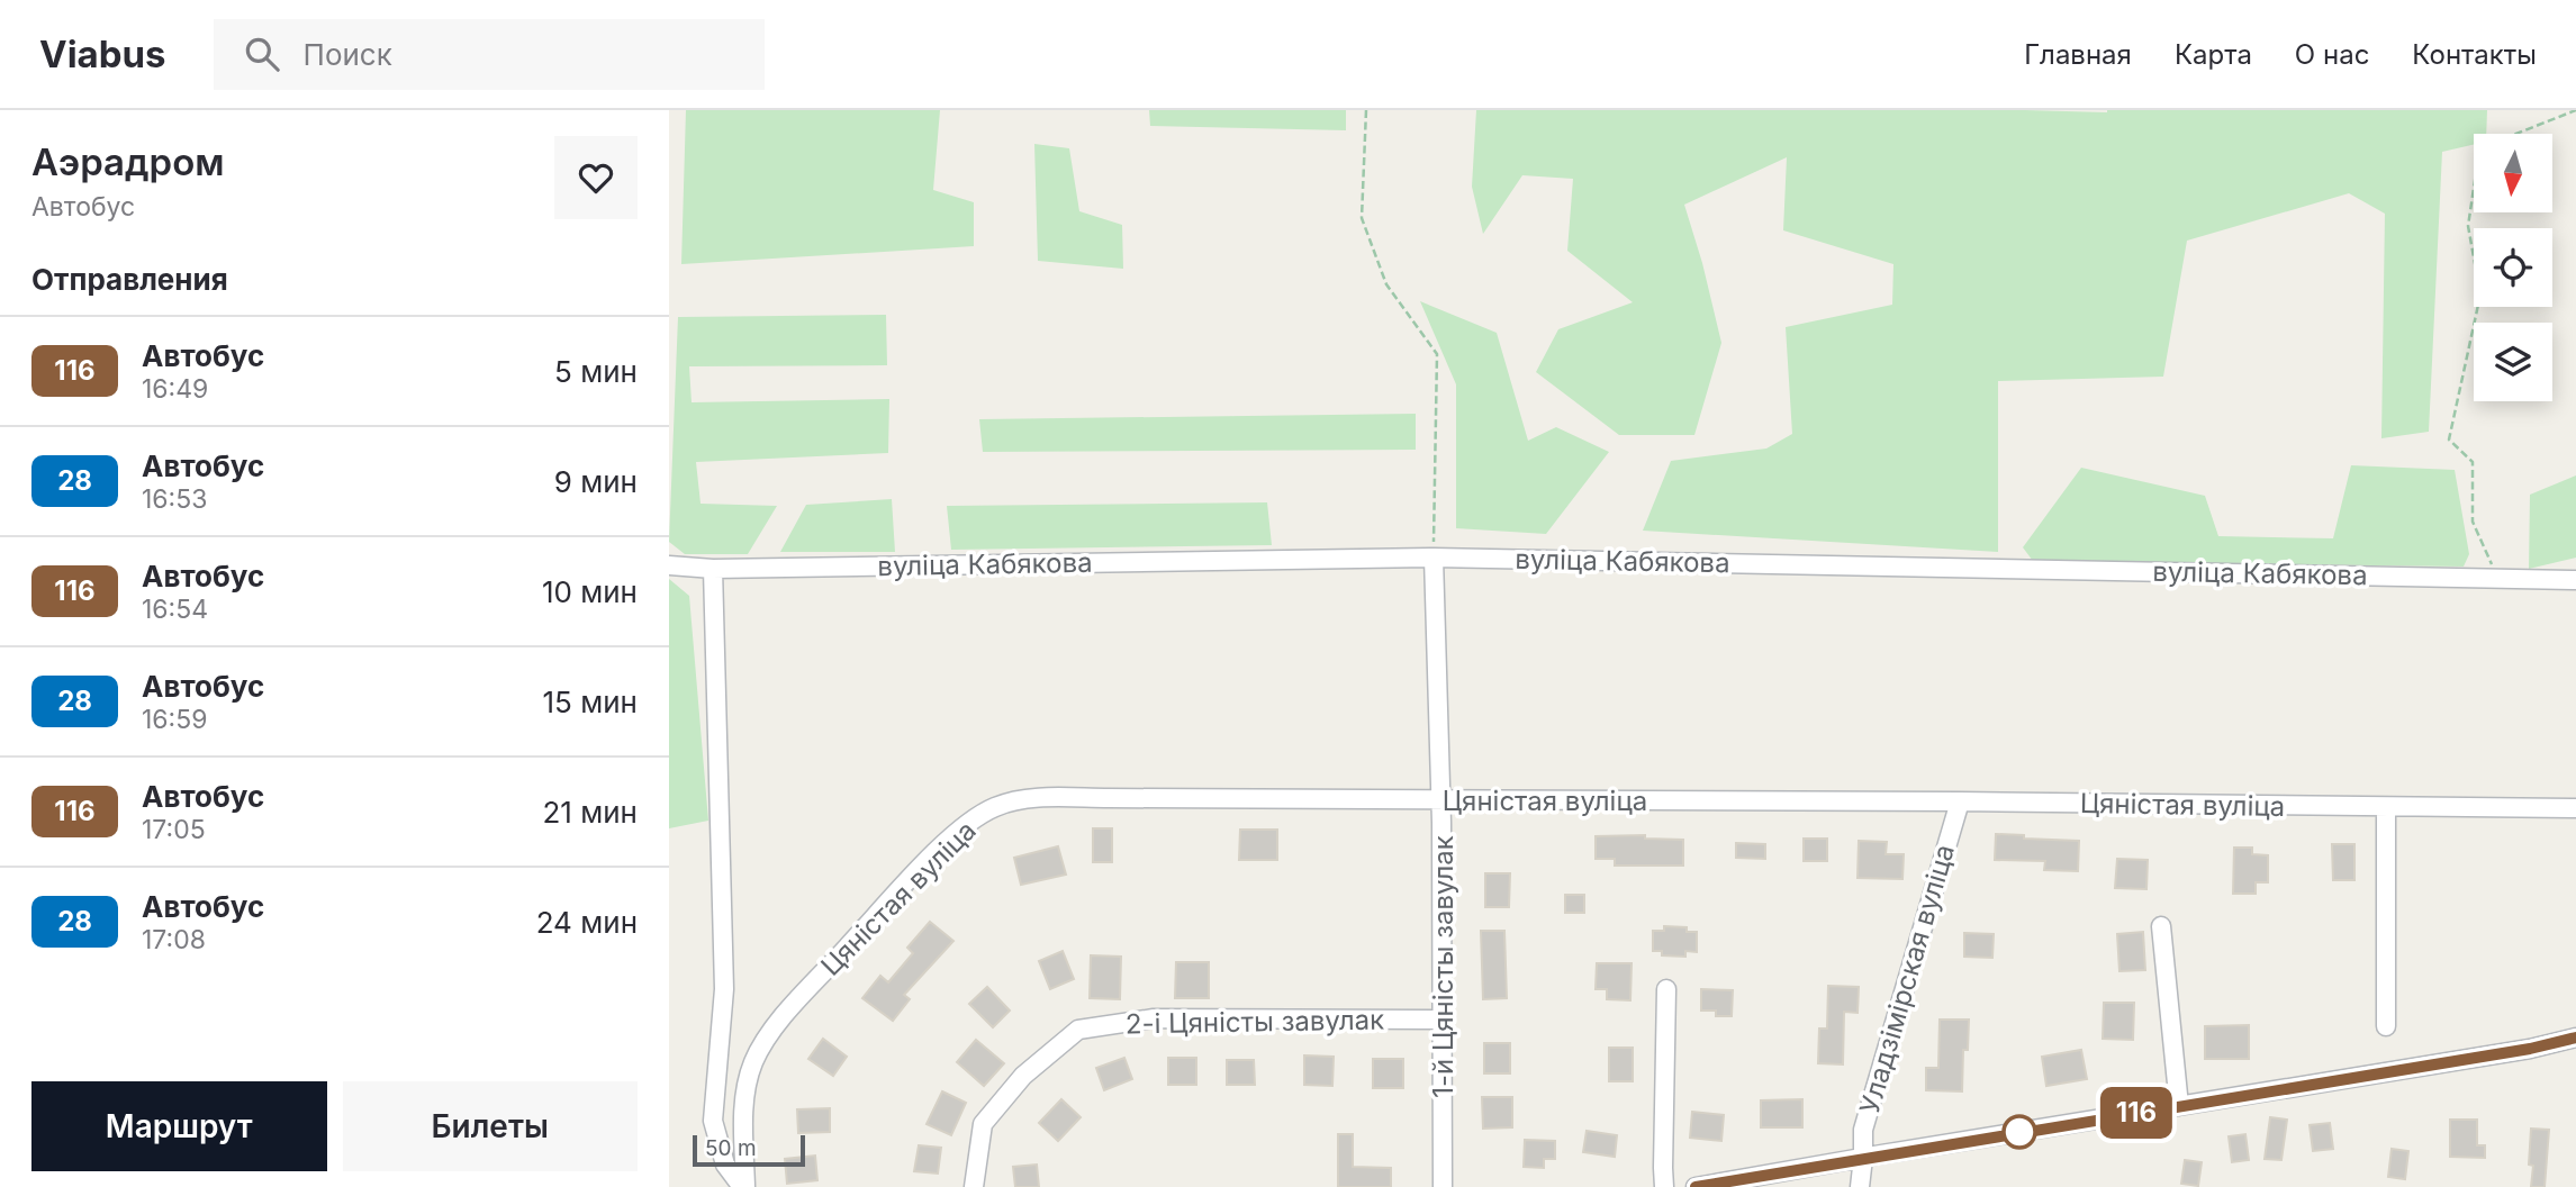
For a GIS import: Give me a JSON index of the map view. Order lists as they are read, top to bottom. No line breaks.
{"streets":{"street":["вуліца Кабякова","Цяністая вуліца","1-й Цяністы завулак","Уладзімірская вуліца","2-і Цяністы завулак"]},"crossings":[["вуліца Кабякова","1-й Цяністы завулак"],["Цяністая вуліца","1-й Цяністы завулак"],["Цяністая вуліца","Уладзімірская вуліца"],["1-й Цяністы завулак","2-і Цяністы завулак"]],"lines":["bus line 116"],"scale_bar":"50 m","north":"bottom","page":{"header":"Viabus","search":"Поиск","nav":["Главная","Карта","О нас","Контакты"],"heading":[["Аэрадром","Автобус"],"Отправления"],"on_map":"116","list":[{"mark":"116","name":"Автобус","note":"16:49","value":"5 мин"},{"mark":"28","name":"Автобус","note":"16:53","value":"9 мин"},{"mark":"116","name":"Автобус","note":"16:54","value":"10 мин"},{"mark":"28","name":"Автобус","note":"16:59","value":"15 мин"},{"mark":"116","name":"Автобус","note":"17:05","value":"21 мин"},{"mark":"28","name":"Автобус","note":"17:08","value":"24 мин"}],"buttons":["Маршрут","Билеты"],"scale":"50 m"}}
